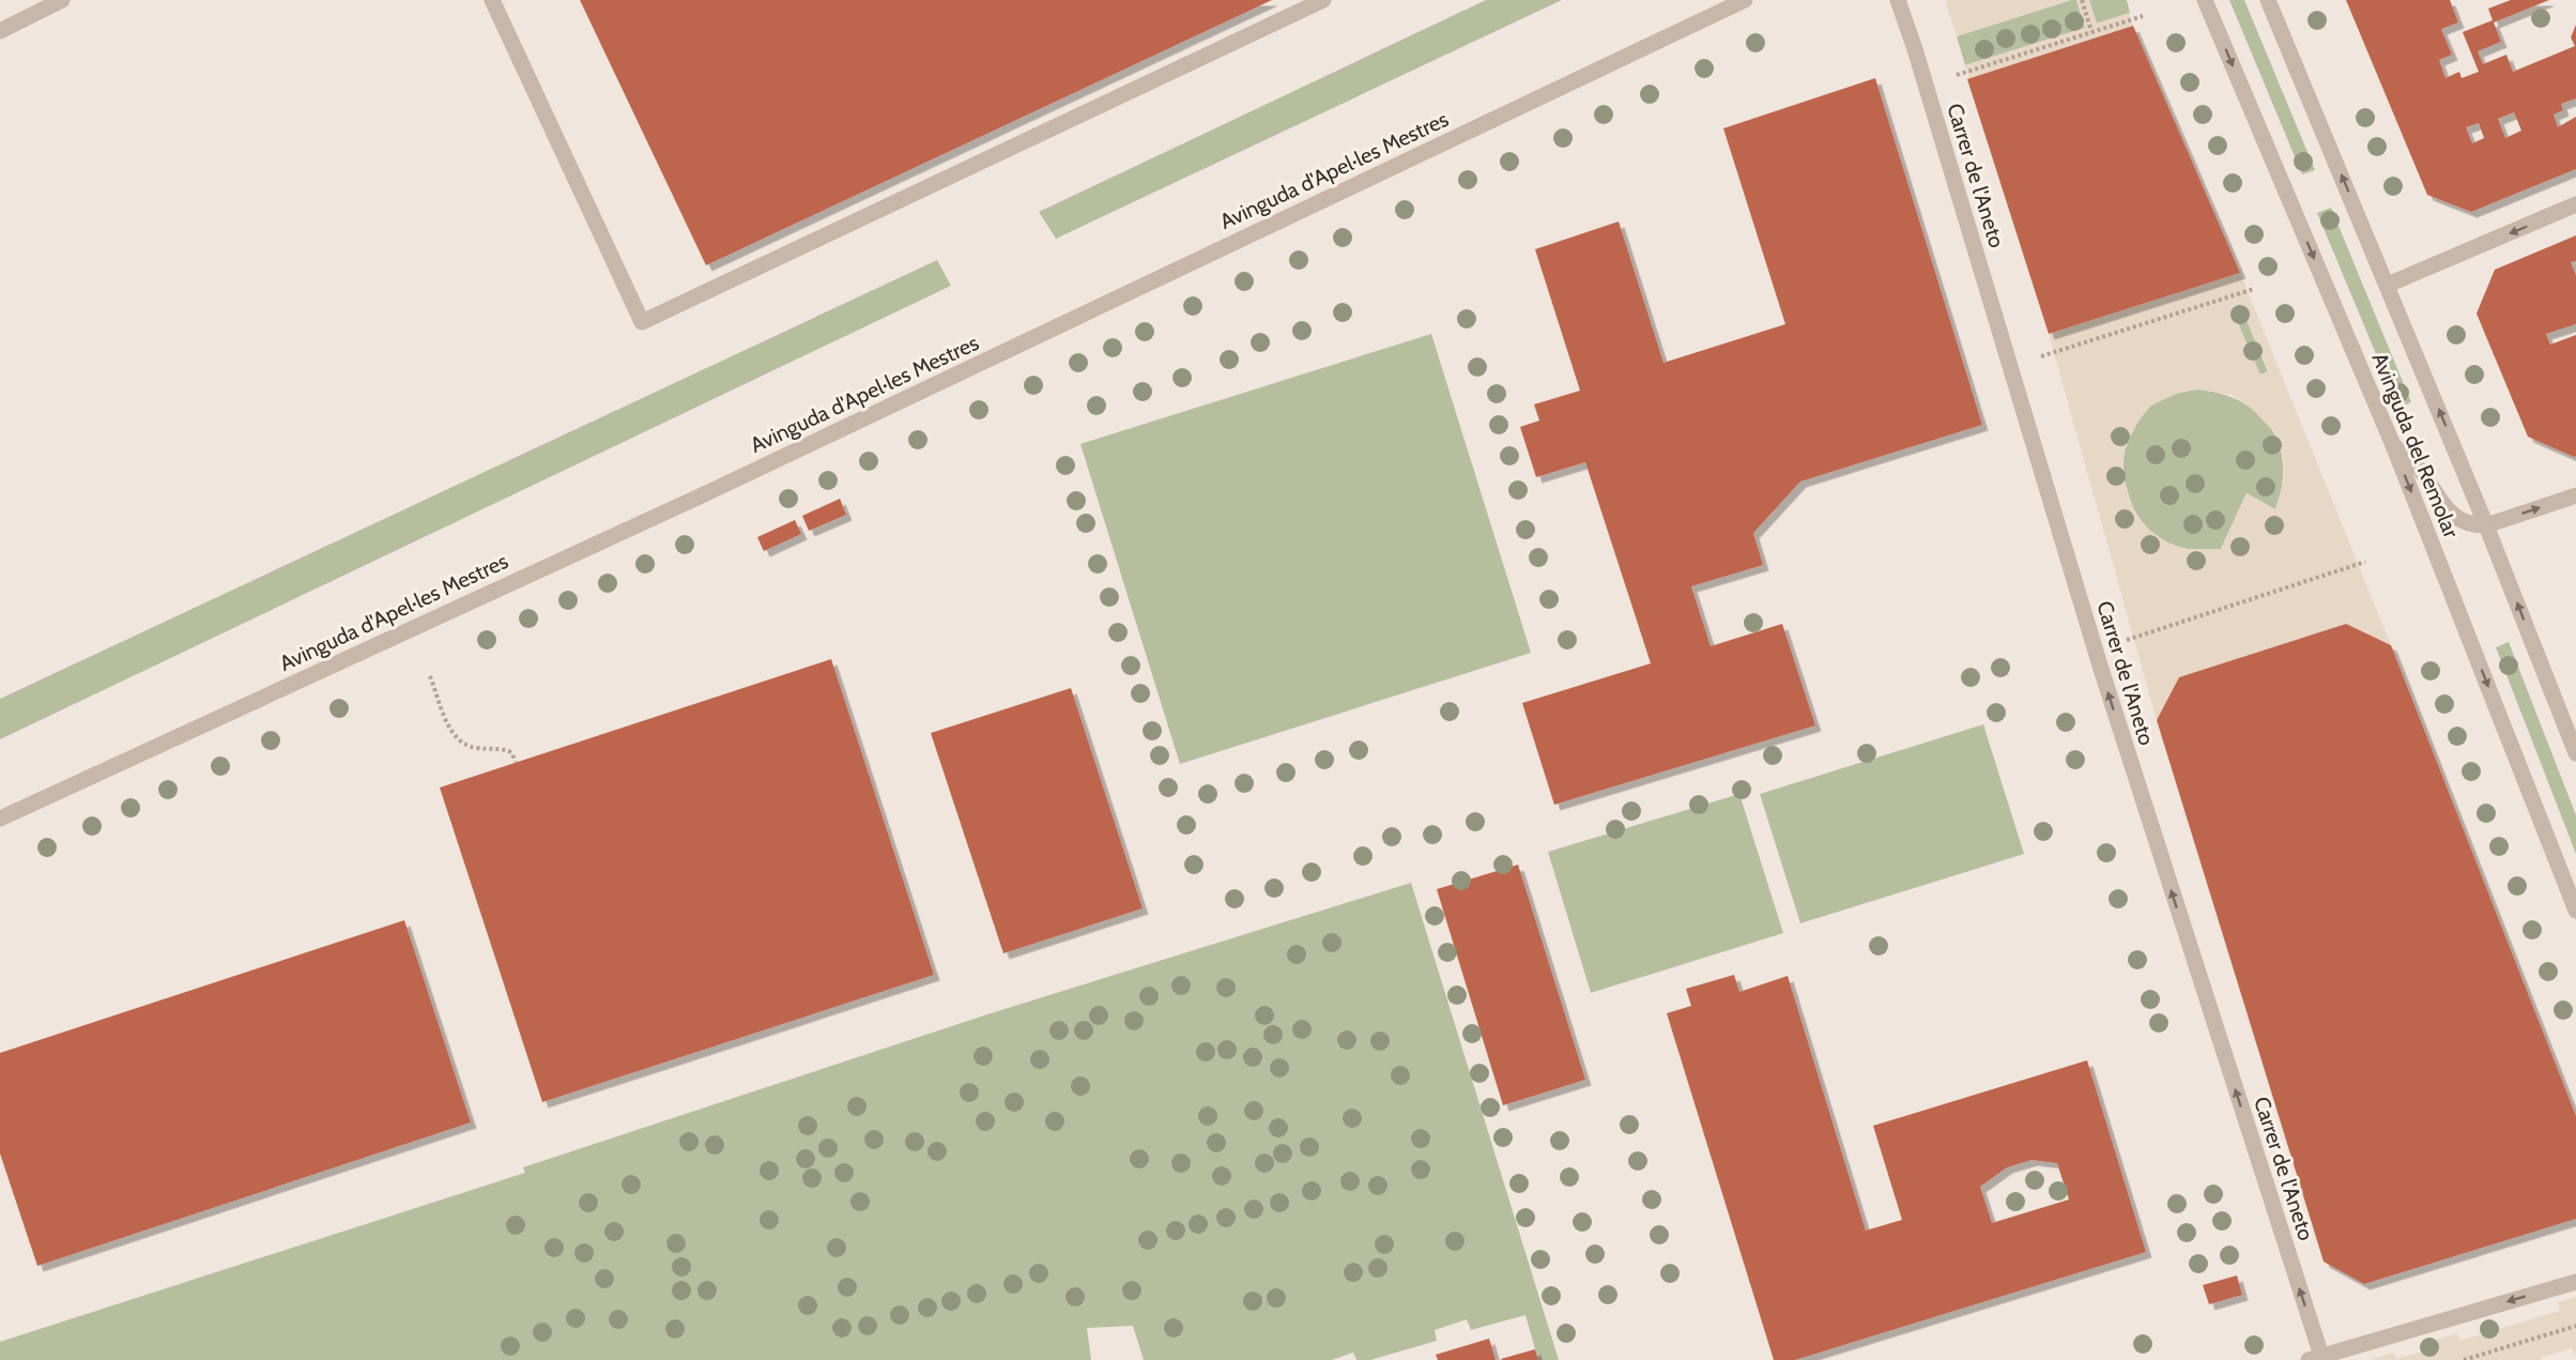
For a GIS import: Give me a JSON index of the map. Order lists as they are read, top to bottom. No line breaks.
{"streets":{"street":["Avinguda d'Apel·les Mestres","Carrer de l'Aneto","Avinguda del Remolar"]},"one_way":["Carrer de l'Aneto"]}
